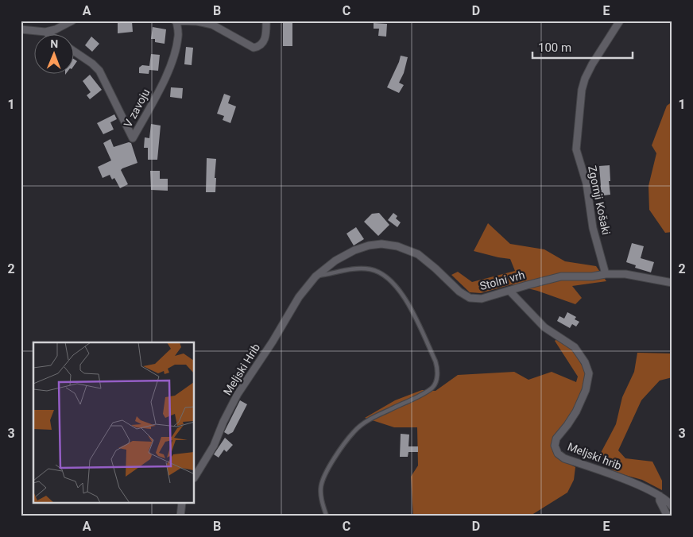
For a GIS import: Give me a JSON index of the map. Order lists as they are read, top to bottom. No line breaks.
{"streets":{"street":["V zavoju","Zgornji Košaki","Stolni vrh","Meljski Hrib","Meljski hrib"]},"crossings":[["Zgornji Košaki","Stolni vrh"],["Stolni vrh","Meljski Hrib"],["Stolni vrh","Meljski hrib"]],"scale_bar":"100 m","north":"top","grid":{"columns":["A","B","C","D","E"],"rows":["1","2","3"]}}
